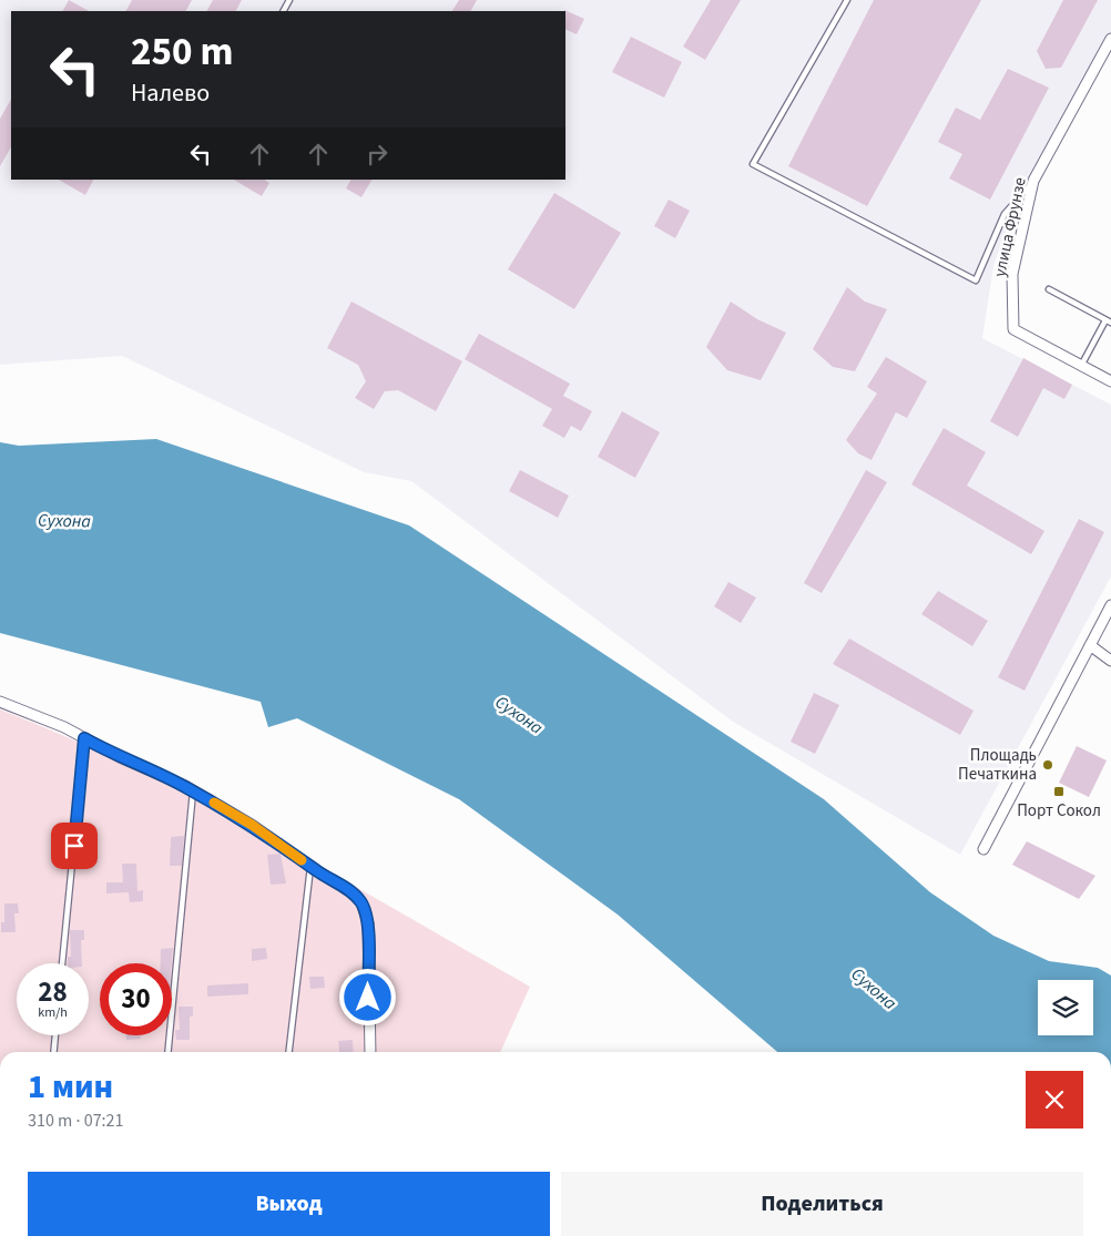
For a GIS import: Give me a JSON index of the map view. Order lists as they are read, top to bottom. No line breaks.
{"streets":{"street":["улица Фрунзе"]},"water":["Сухона"],"places":{"other":["Площадь Печаткина"],"transit":["Порт Сокол"]},"page":{"turn":["250 m","Налево"],"speed":"28 km/h","limit":"30","heading":["1 мин","310 m · 07:21"],"buttons":["Выход","Поделиться"]}}
